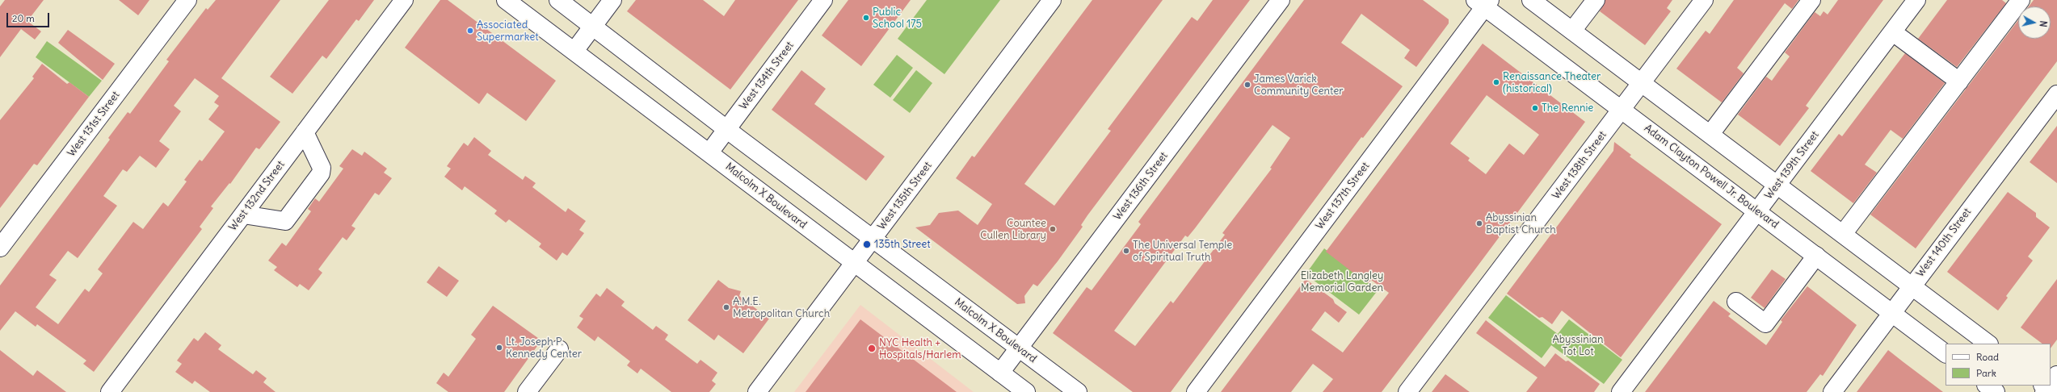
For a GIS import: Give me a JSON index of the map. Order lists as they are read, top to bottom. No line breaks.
{"streets":{"street":["West 134th Street","West 131st Street","West 138th Street","West 139th Street","Adam Clayton Powell Jr. Boulevard","West 136th Street","West 132nd Street","Malcolm X Boulevard","West 135th Street","West 137th Street","West 140th Street"]},"crossings":[["West 134th Street","Malcolm X Boulevard"],["West 138th Street","Adam Clayton Powell Jr. Boulevard"],["West 139th Street","Adam Clayton Powell Jr. Boulevard"],["Adam Clayton Powell Jr. Boulevard","West 137th Street"],["Adam Clayton Powell Jr. Boulevard","West 140th Street"],["West 136th Street","Malcolm X Boulevard"],["Malcolm X Boulevard","West 135th Street"]],"parks":["Elizabeth Langley Memorial Garden","Abyssinian Tot Lot"],"places":["Public School 175","Associated Supermarket","Renaissance Theater (historical)","James Varick Community Center","The Rennie","Abyssinian Baptist Church","Countee Cullen Library","135th Street","The Universal Temple of Spiritual Truth","A.M.E. Metropolitan Church","Lt. Joseph P. Kennedy Center","NYC Health + Hospitals/Harlem"],"legend":["Road","Park"],"scale_bar":"20 m","north":"right"}
